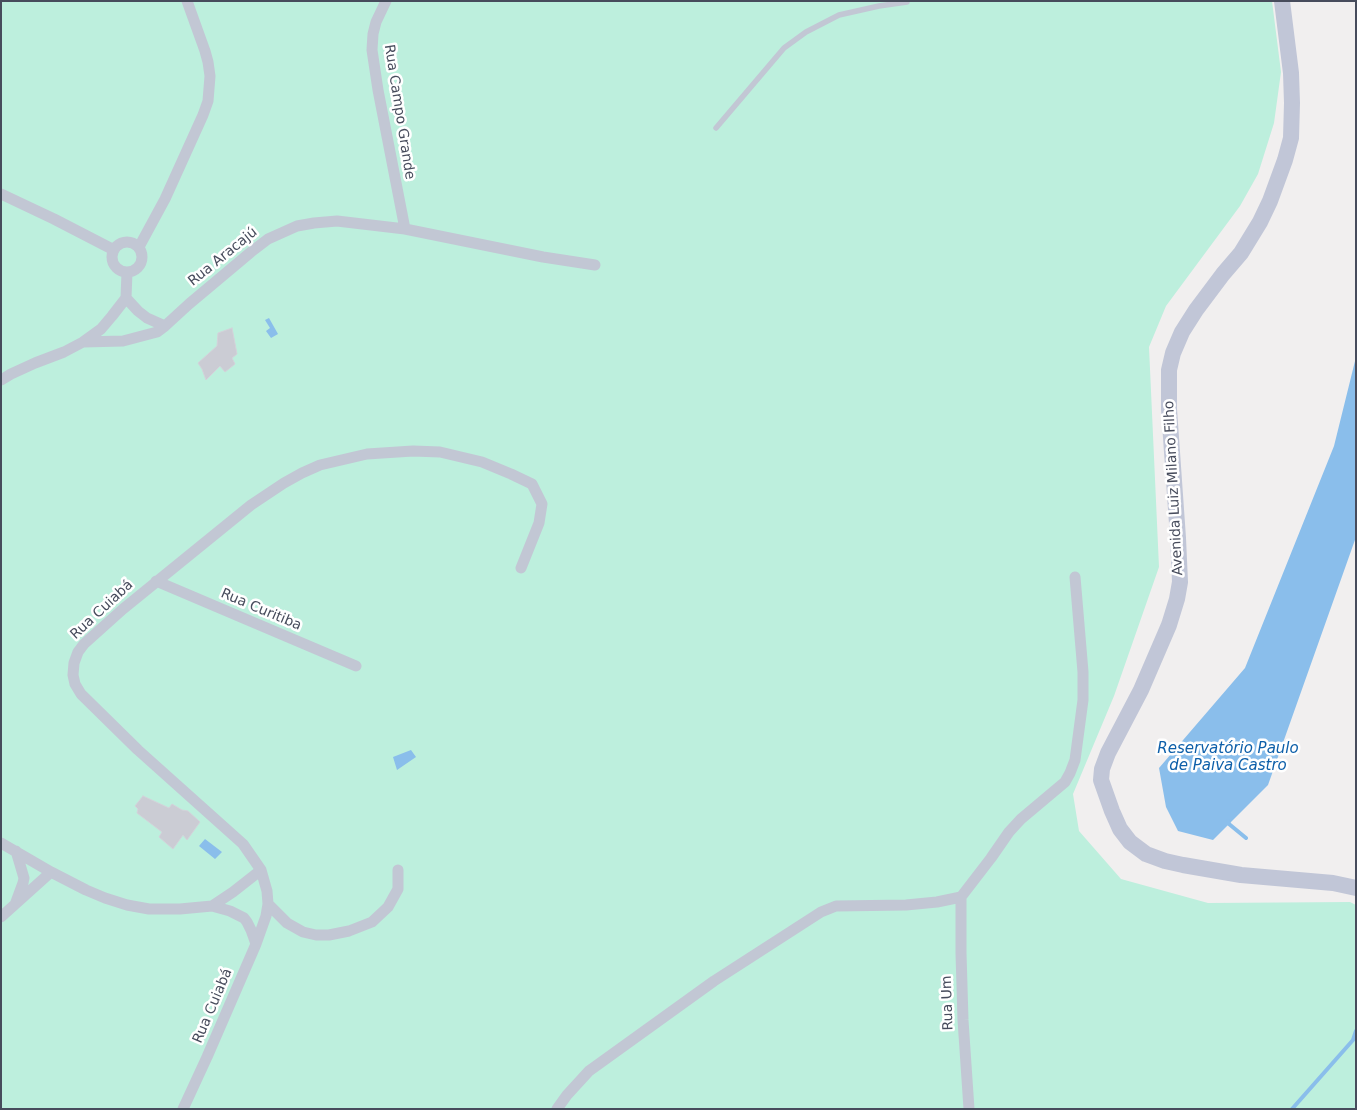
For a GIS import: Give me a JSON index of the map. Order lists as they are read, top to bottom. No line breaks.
{"streets":{"main road":["Avenida Luiz Milano Filho"],"street":["Rua Campo Grande","Rua Aracajú","Rua Cuiabá","Rua Curitiba","Rua Um"]},"crossings":[["Rua Campo Grande","Rua Aracajú"],["Rua Cuiabá","Rua Curitiba"]],"water":["Reservatório Paulo de Paiva Castro"]}
